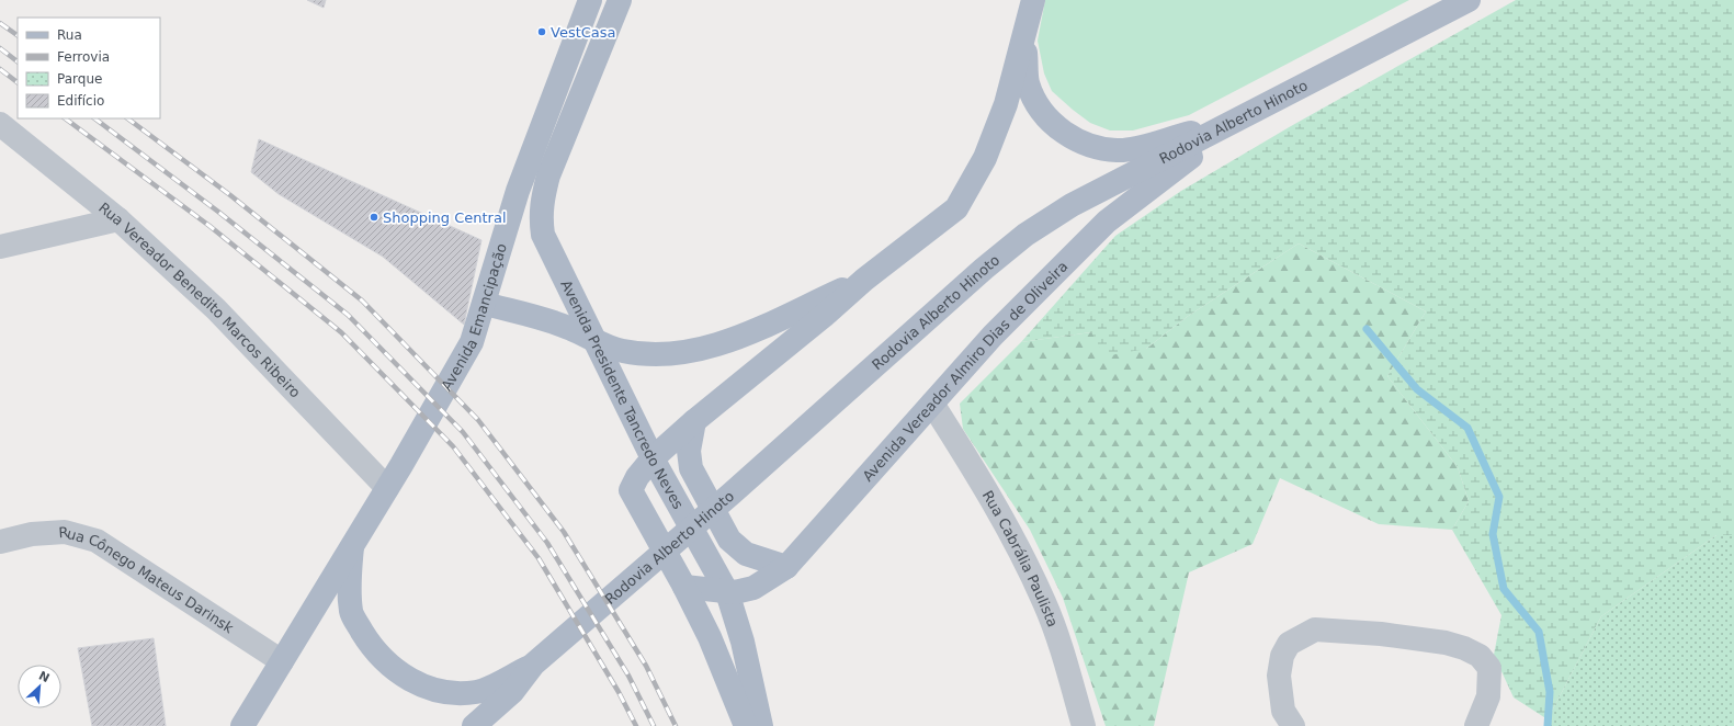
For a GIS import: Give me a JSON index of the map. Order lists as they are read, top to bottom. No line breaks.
{"streets":{"main road":["Rodovia Alberto Hinoto","Avenida Emancipação","Avenida Vereador Almiro Dias de Oliveira","Avenida Presidente Tancredo Neves"],"street":["Rua Vereador Benedito Marcos Ribeiro","Rua Cabrália Paulista","Rua Cônego Mateus Darinsk"]},"crossings":[["Rodovia Alberto Hinoto","Avenida Vereador Almiro Dias de Oliveira"],["Rua Vereador Benedito Marcos Ribeiro","Avenida Emancipação"],["Avenida Emancipação","Rua Cônego Mateus Darinsk"],["Avenida Vereador Almiro Dias de Oliveira","Avenida Presidente Tancredo Neves"],["Avenida Vereador Almiro Dias de Oliveira","Rua Cabrália Paulista"]],"places":["VestCasa","Shopping Central"],"legend":["Rua","Ferrovia","Parque","Edifício"],"north":"top right"}
